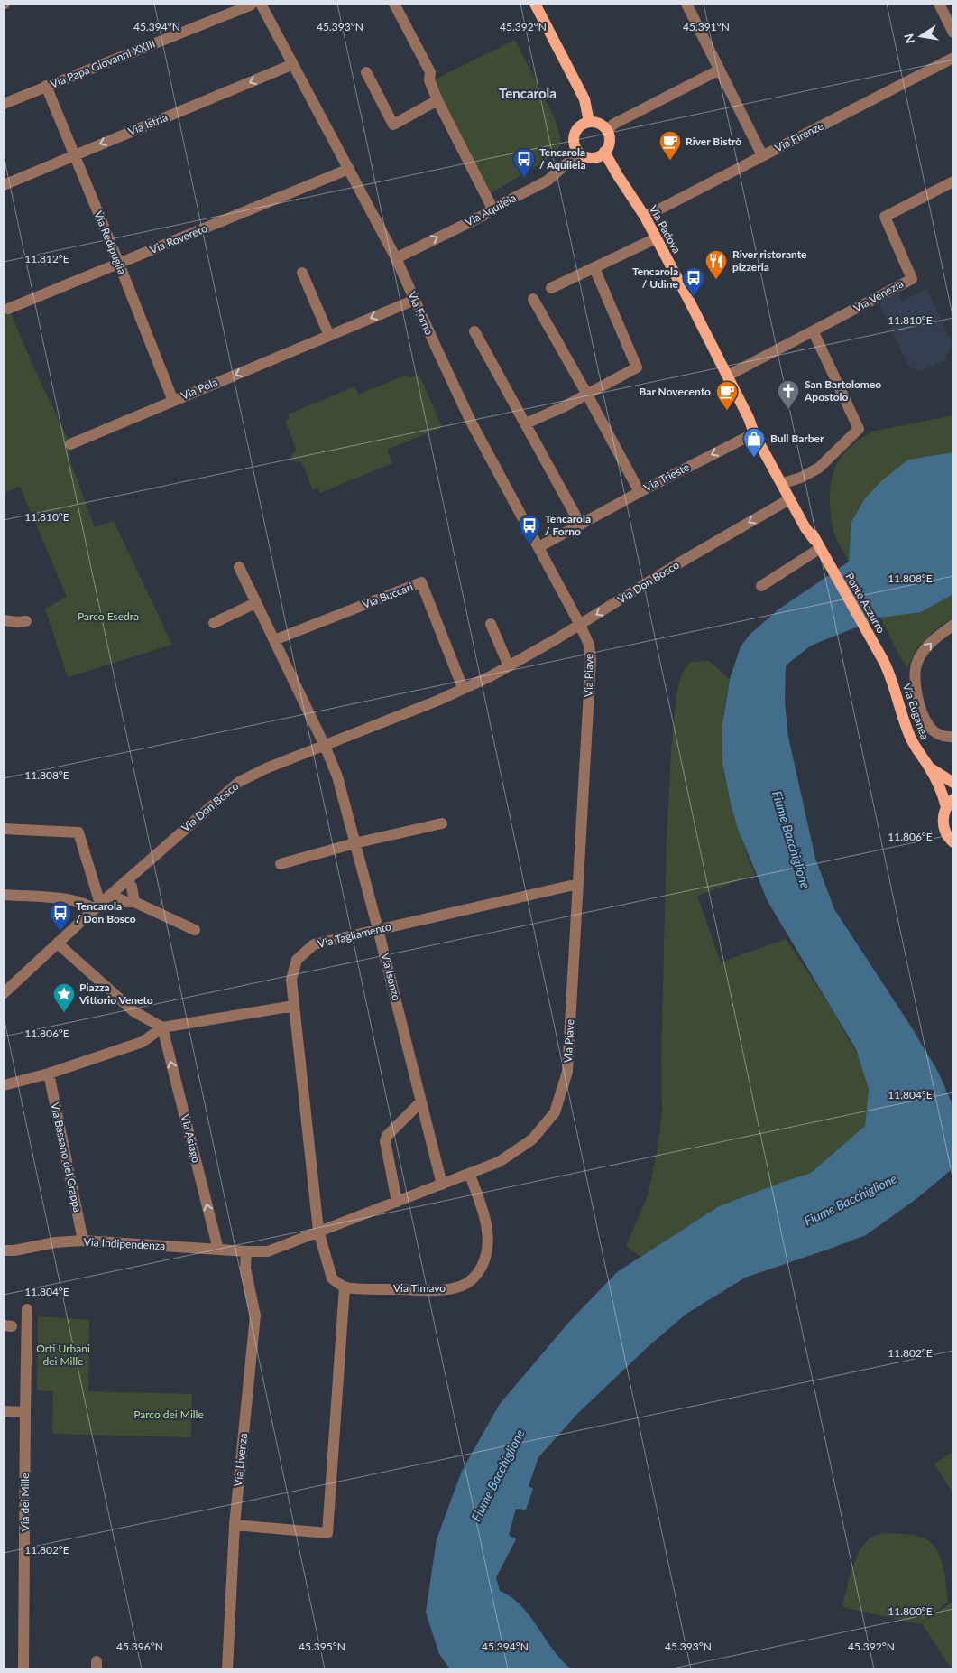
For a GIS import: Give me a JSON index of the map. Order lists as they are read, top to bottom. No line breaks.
{"streets":{"main road":["Via Padova","Ponte Azzurro","Via Euganea"],"street":["Via Papa Giovanni XXIII","Via Istria","Via Firenze","Via Aquileia","Via Rovereto","Via Redipuglia","Via Venezia","Via Forno","Via Pola","Via Trieste","Via Don Bosco","Via Buccari","Via Piave","Via Tagliamento","Via Isonzo","Via Asiago","Via Bassano del Grappa","Via Indipendenza","Via Timavo","Via Livenza","Via dei Mille"]},"crossings":[["Via Papa Giovanni XXIII","Via Redipuglia"],["Via Istria","Via Redipuglia"],["Via Istria","Via Forno"],["Via Firenze","Via Padova"],["Via Aquileia","Via Padova"],["Via Aquileia","Via Forno"],["Via Padova","Via Venezia"],["Via Padova","Via Trieste"],["Via Padova","Via Don Bosco"],["Via Padova","Ponte Azzurro"],["Via Rovereto","Via Redipuglia"],["Via Rovereto","Via Forno"],["Via Redipuglia","Via Pola"],["Via Forno","Via Pola"],["Via Forno","Via Trieste"],["Via Forno","Via Don Bosco"],["Via Forno","Via Piave"],["Via Don Bosco","Via Buccari"],["Via Don Bosco","Via Piave"],["Via Don Bosco","Via Isonzo"],["Via Buccari","Via Isonzo"],["Ponte Azzurro","Via Euganea"],["Via Piave","Via Tagliamento"],["Via Piave","Via Isonzo"],["Via Piave","Via Indipendenza"],["Via Piave","Via Timavo"],["Via Piave","Via Livenza"],["Via Tagliamento","Via Isonzo"],["Via Asiago","Via Indipendenza"],["Via Bassano del Grappa","Via Indipendenza"],["Via Indipendenza","Via Livenza"]],"one_way":["Via Istria","Via Aquileia","Via Pola","Via Trieste","Via Asiago"],"districts":["Tencarola"],"water":["Fiume Bacchiglione"],"parks":["Parco Esedra","Orti Urbani dei Mille","Parco dei Mille"],"places":{"cafe":["River Bistrò","Bar Novecento"],"bus stop":["Tencarola / Aquileia","Tencarola / Udine","Tencarola / Forno","Tencarola / Don Bosco"],"restaurant":["River ristorante pizzeria"],"church":["San Bartolomeo Apostolo"],"shop":["Bull Barber"],"place":["Piazza Vittorio Veneto"]},"north":"left","coordinates":["45.394°N","45.393°N","45.392°N","45.391°N","11.812°E","11.810°E","11.808°E","11.806°E","11.804°E","11.802°E","11.800°E","45.396°N","45.395°N"]}
